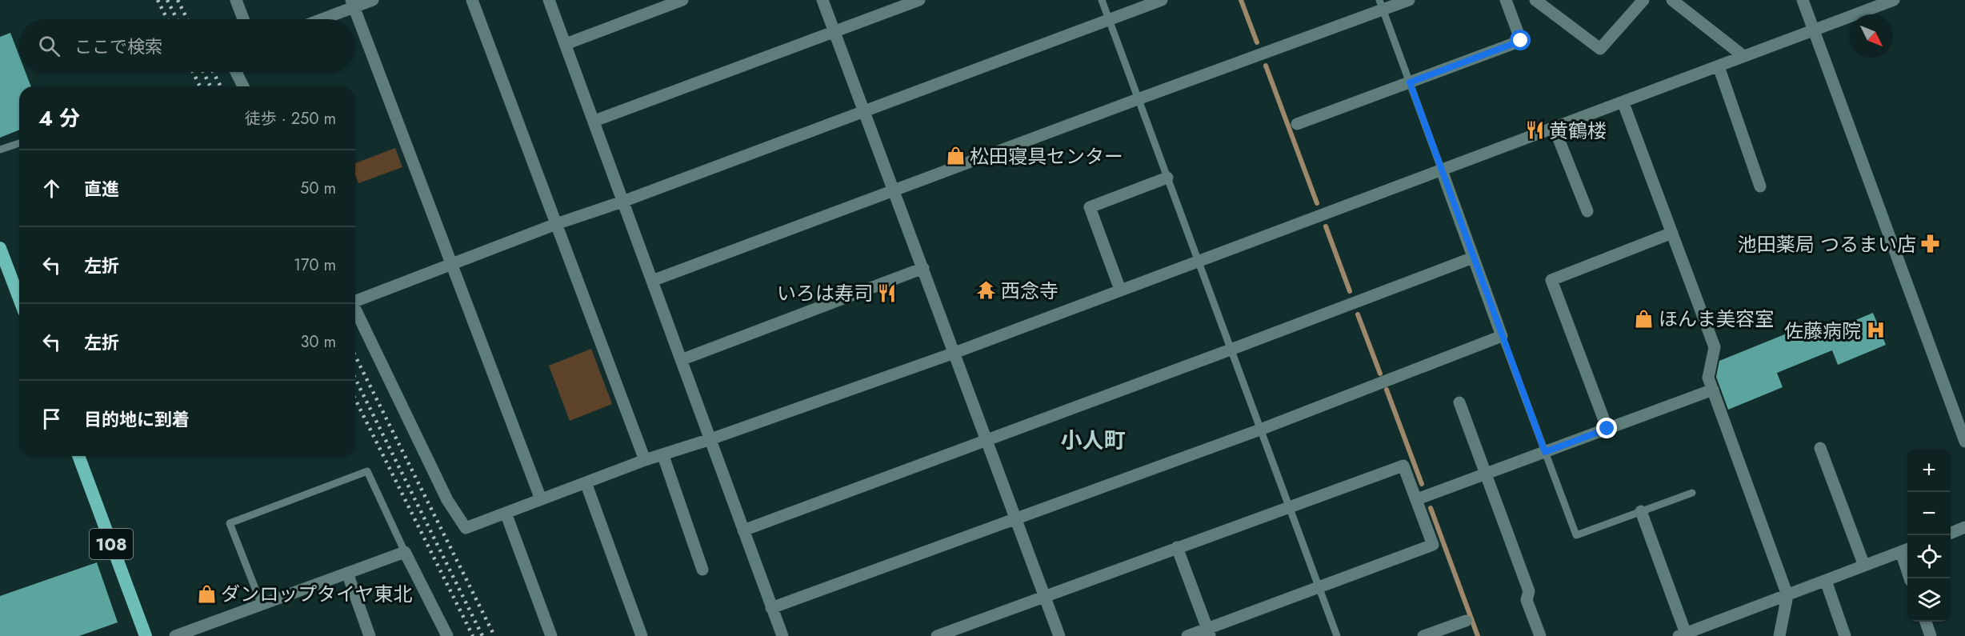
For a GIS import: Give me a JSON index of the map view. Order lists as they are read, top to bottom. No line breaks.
{"streets":{"highway":["108"]},"districts":["小人町"],"places":{"restaurant":["黄鶴楼","いろは寿司"],"shop":["松田寝具センター","ほんま美容室","ダンロップタイヤ東北"],"pharmacy":["池田薬局 つるまい店"],"temple":["西念寺"],"hospital":["佐藤病院"]},"north":"bottom right","page":{"search":"ここで検索","heading":["4 分","徒歩 · 250 m"],"list":[["直進","50 m"],["左折","170 m"],["左折","30 m"],"目的地に到着"],"map_buttons":["+","−"]}}
